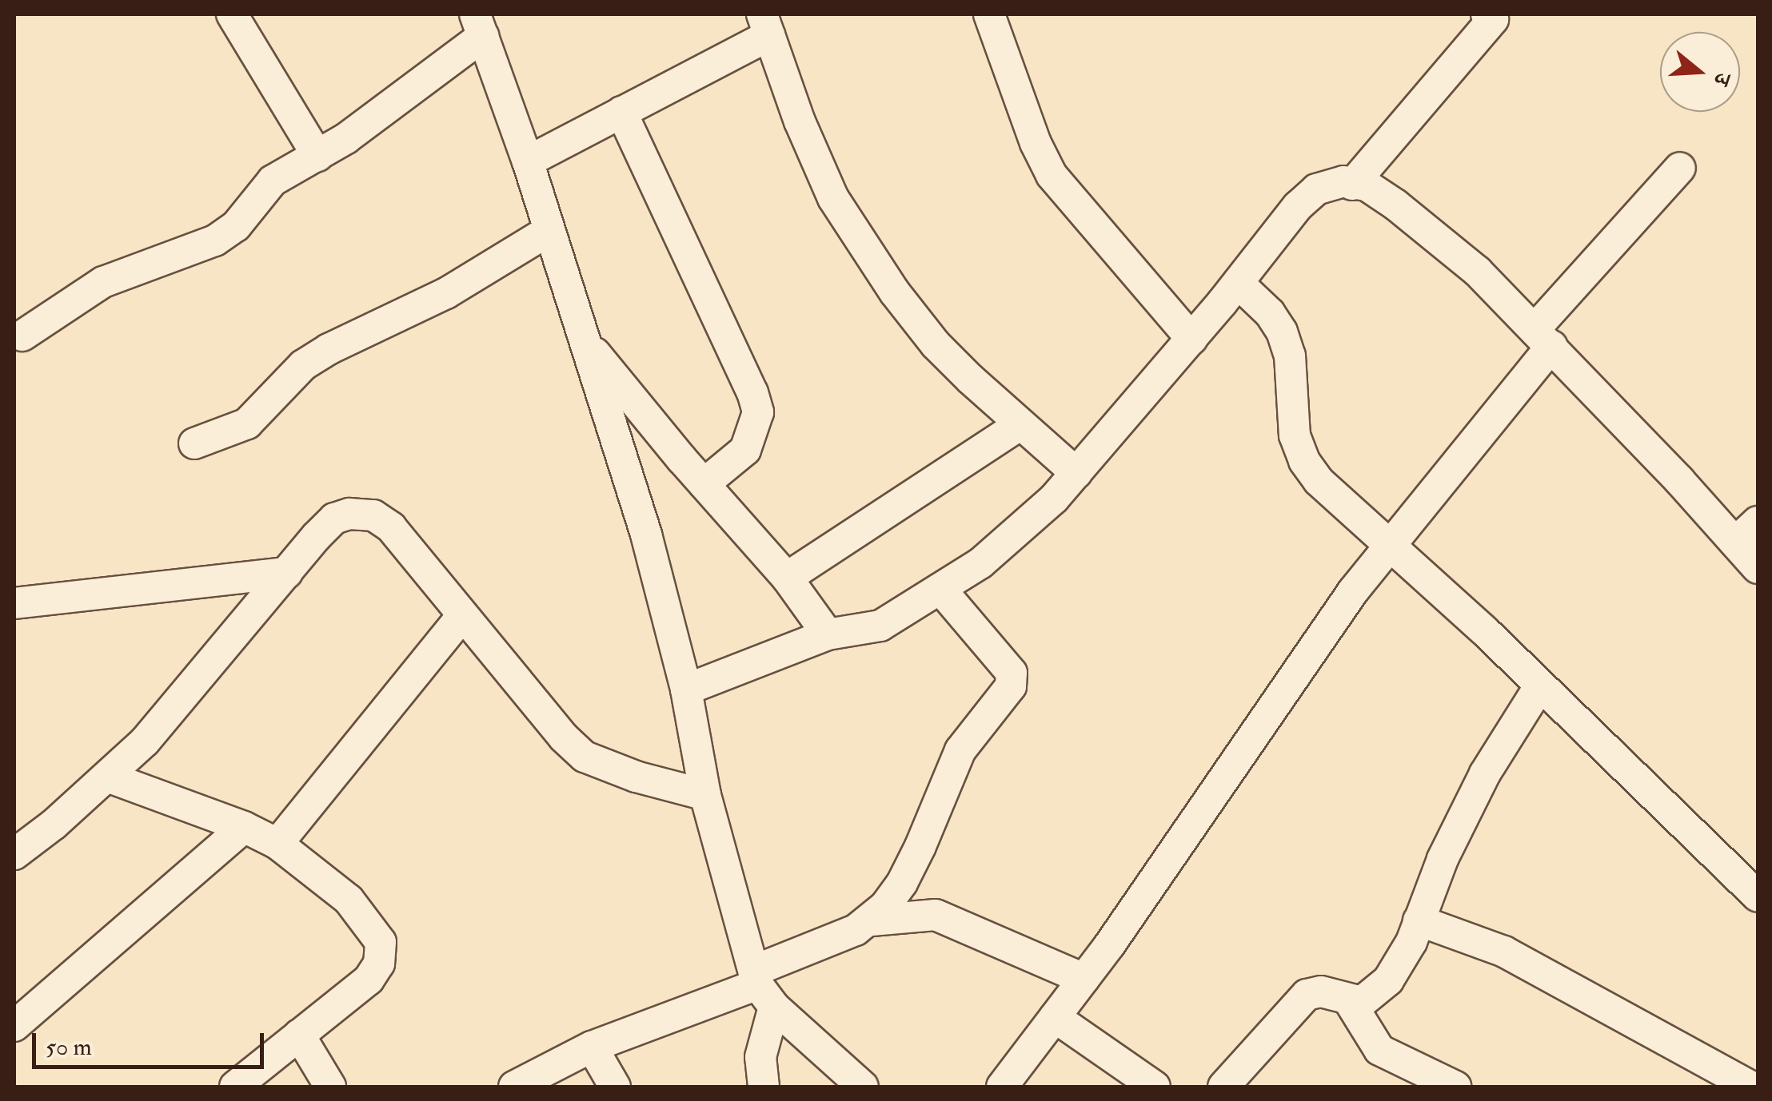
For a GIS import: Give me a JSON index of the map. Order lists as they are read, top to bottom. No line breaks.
{"scale_bar":"50 m","north":"right"}
